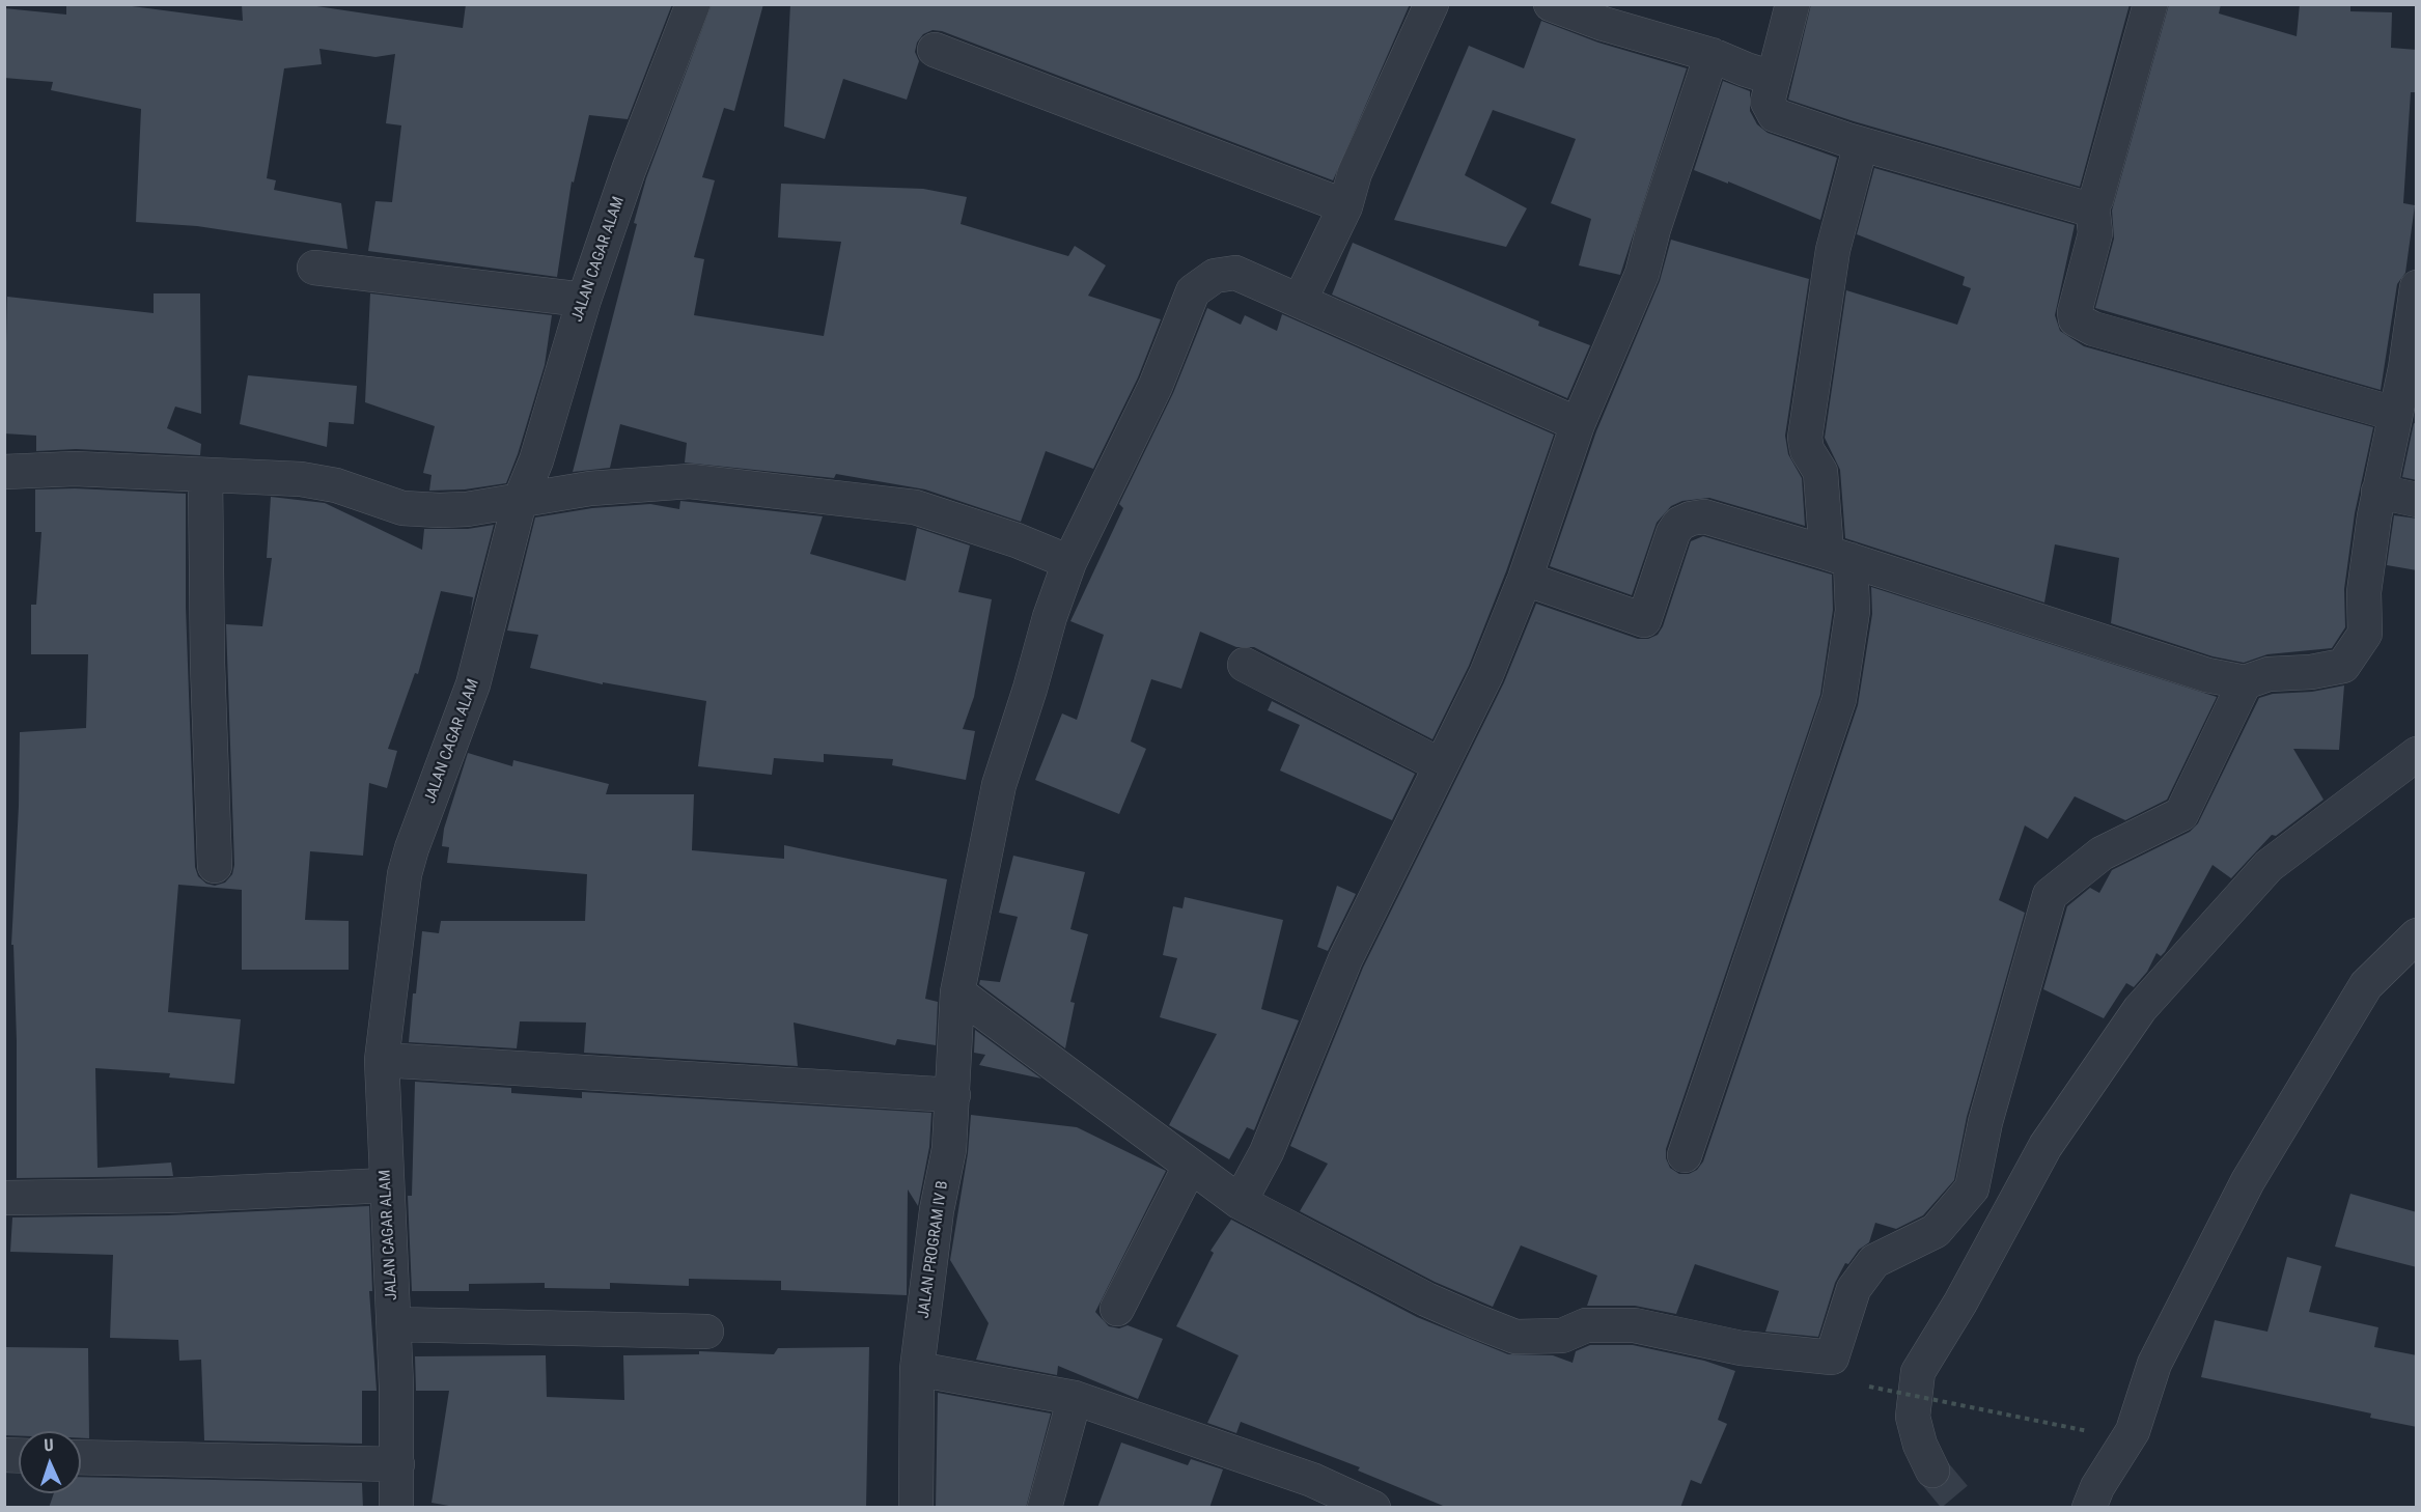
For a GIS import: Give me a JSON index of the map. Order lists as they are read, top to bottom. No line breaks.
{"streets":{"street":["JALAN CAGAR ALAM","JALAN PROGRAM IV B"]},"north":"top"}
